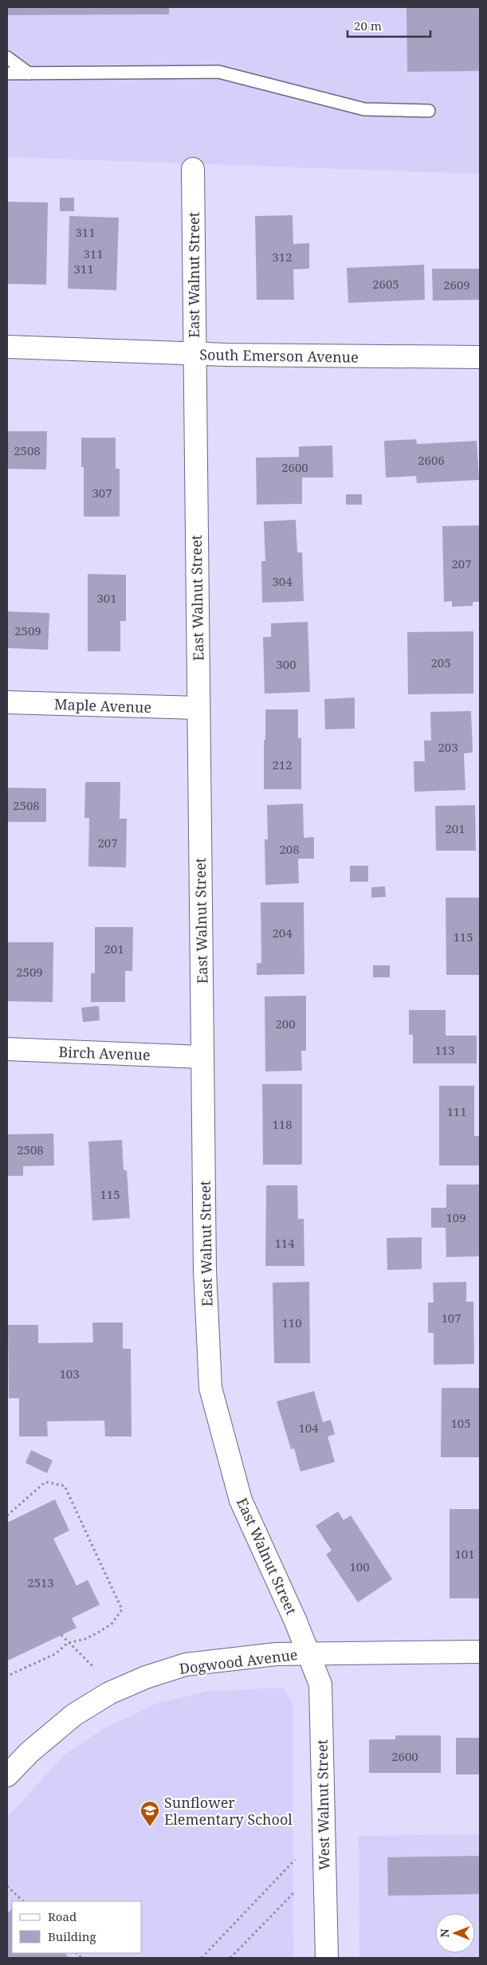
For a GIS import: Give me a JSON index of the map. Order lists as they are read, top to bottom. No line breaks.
{"streets":{"street":["East Walnut Street","South Emerson Avenue","Maple Avenue","Birch Avenue","Dogwood Avenue","West Walnut Street"]},"crossings":[["East Walnut Street","South Emerson Avenue"],["East Walnut Street","Maple Avenue"],["East Walnut Street","Birch Avenue"],["East Walnut Street","Dogwood Avenue"],["East Walnut Street","West Walnut Street"],["Dogwood Avenue","West Walnut Street"]],"places":{"school or university":["Sunflower Elementary School"]},"house_numbers":["311","311","312","311","2605","2609","2508","2606","2600","307","207","304","301","2509","205","300","203","212","2508","201","207","208","204","115","201","2509","200","113","111","118","2508","115","109","114","107","110","103","105","104","101","100","2513","2600"],"legend":["Road","Building"],"scale_bar":"20 m","north":"left"}
